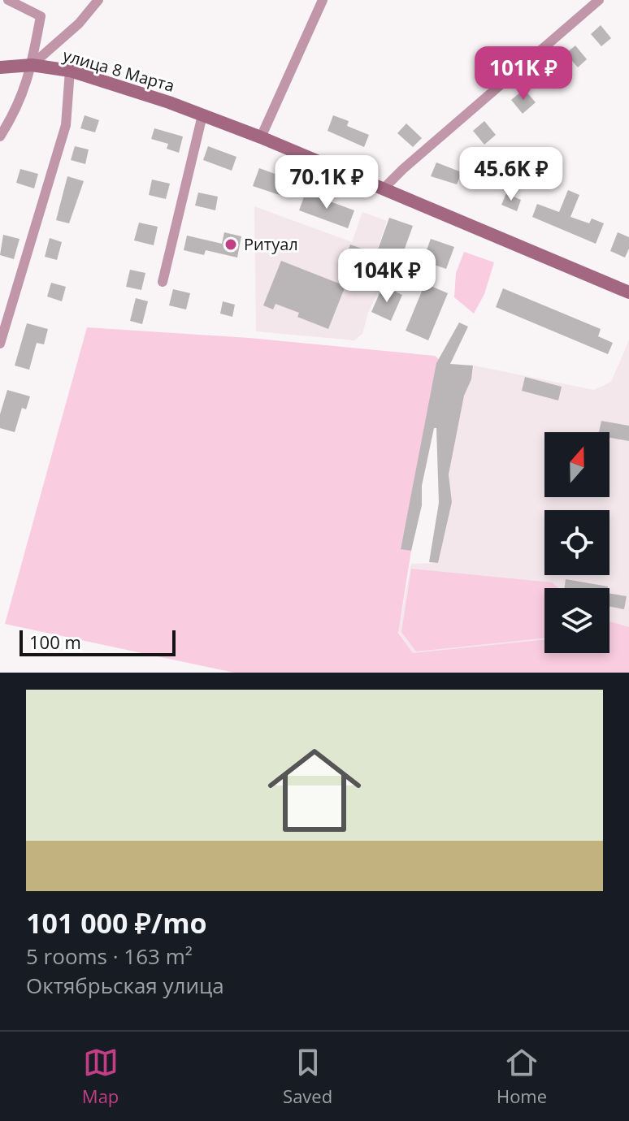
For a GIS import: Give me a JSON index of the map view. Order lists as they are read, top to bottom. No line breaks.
{"streets":{"main road":["улица 8 Марта"]},"places":["Ритуал"],"scale_bar":"100 m","north":"top","page":{"price":["101K ₽","45.6K ₽","70.1K ₽","104K ₽"],"scale":"100 m","list":[{"name":"101 000 ₽/mo","note":"5 rooms · 163 m² · Октябрьская улица"}],"tabs":["Map","Saved","Home"]}}
